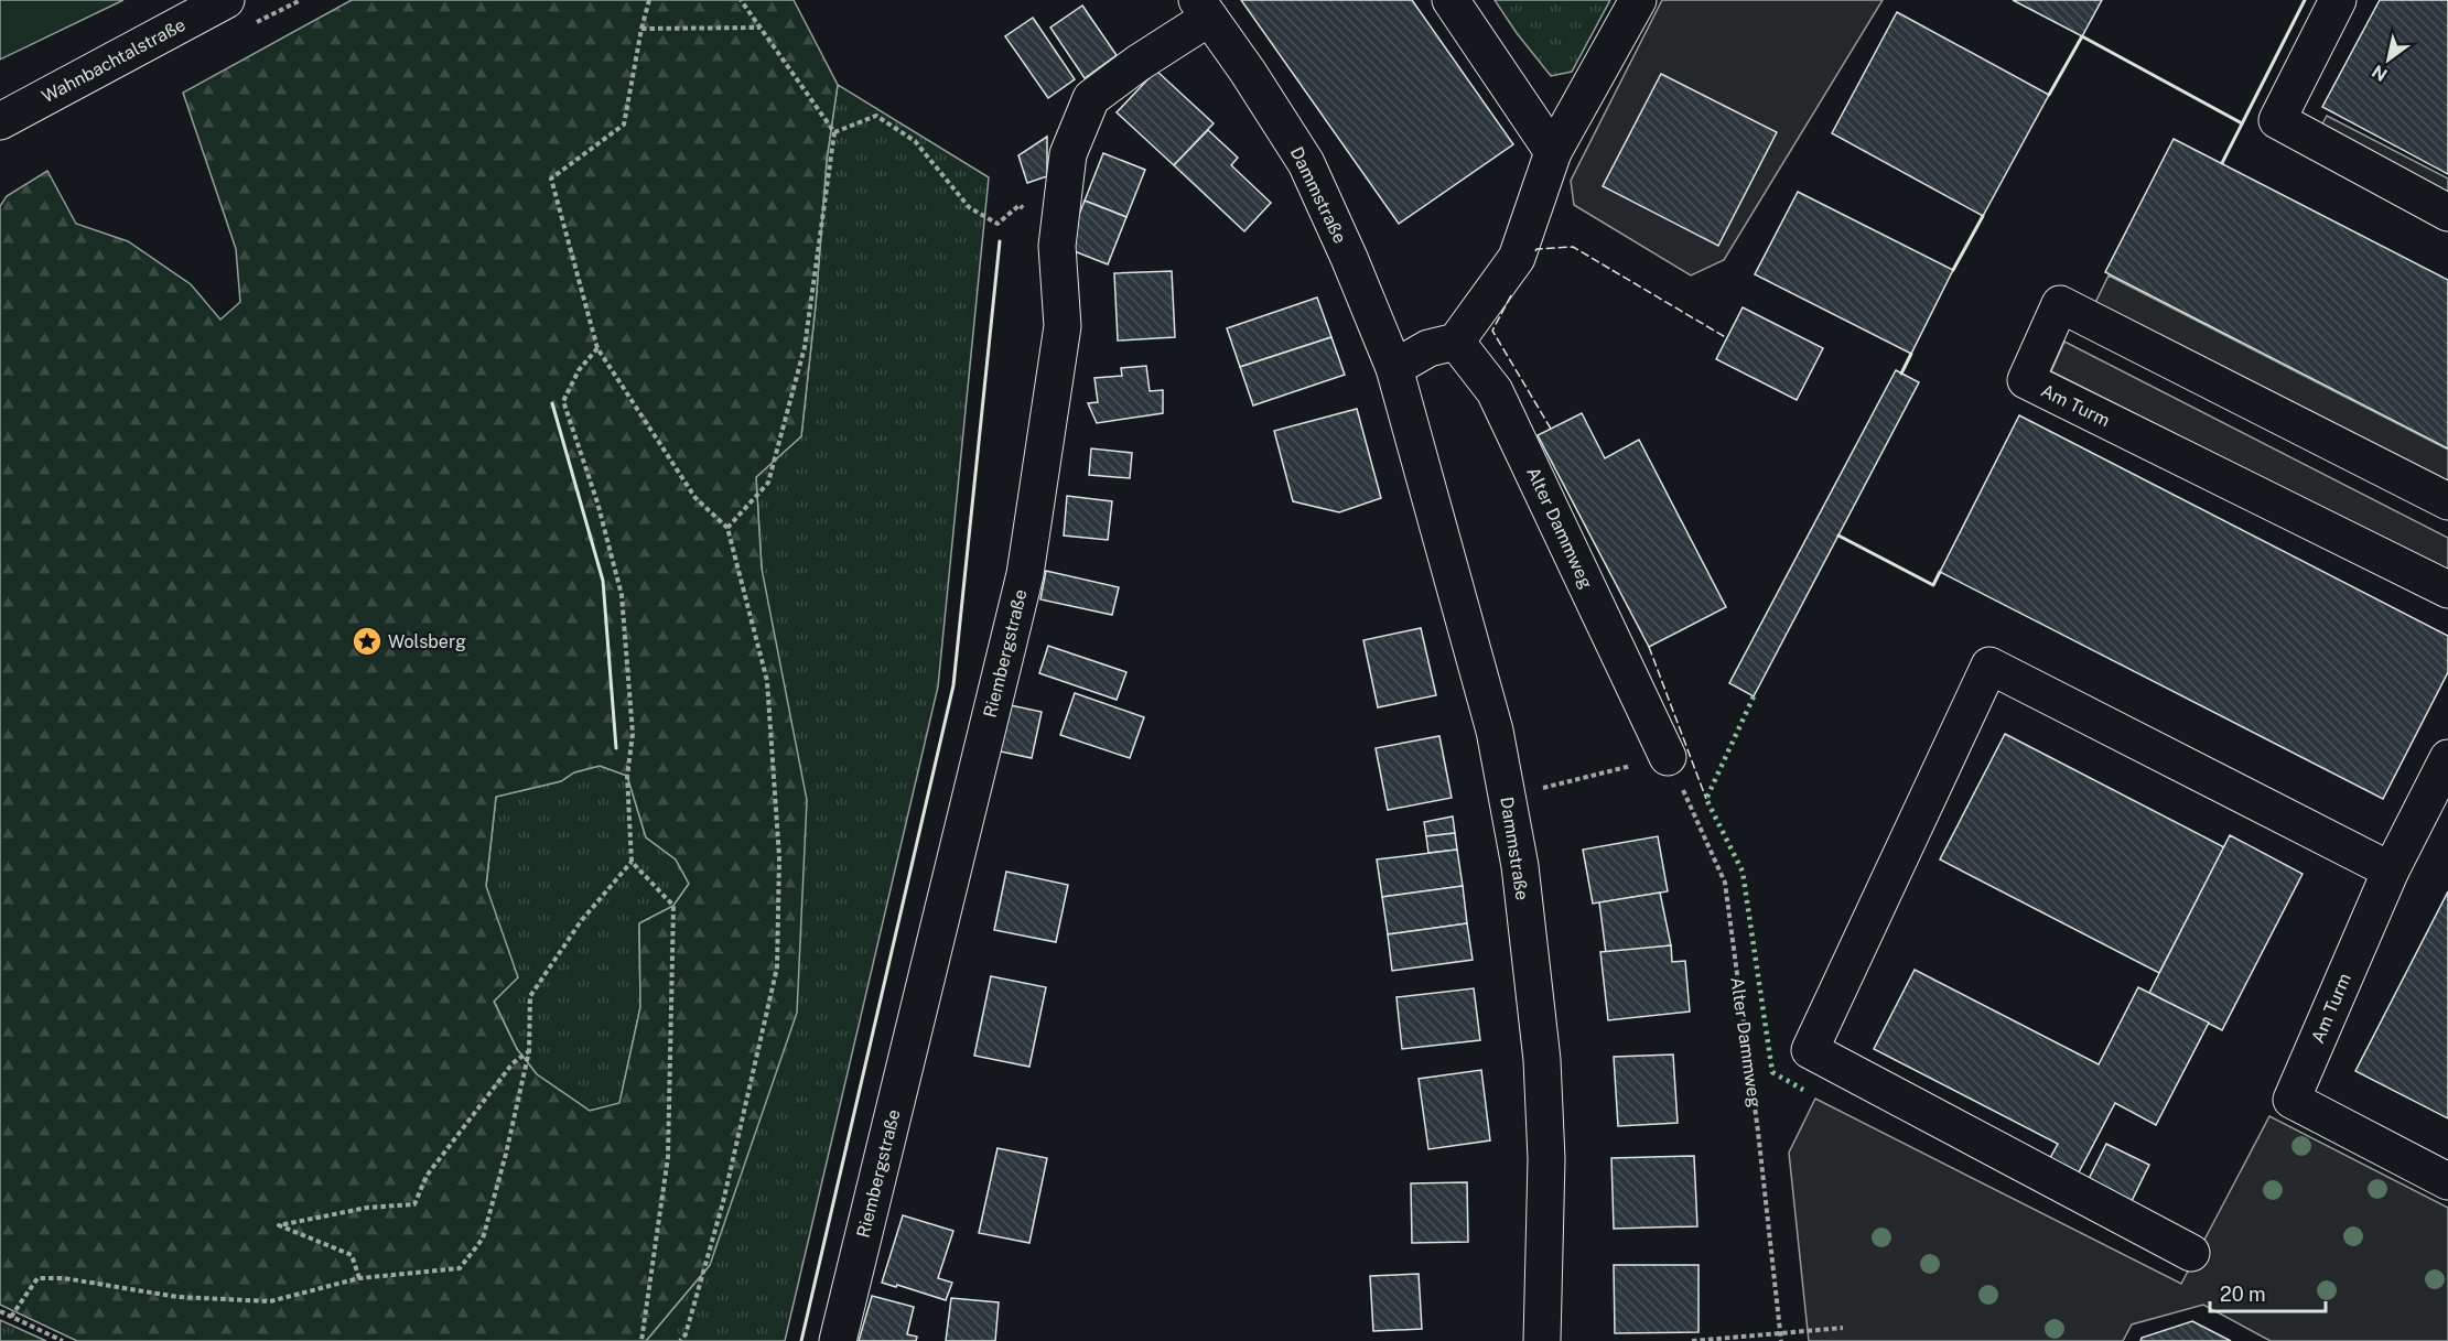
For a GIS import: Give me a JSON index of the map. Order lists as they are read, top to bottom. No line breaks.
{"streets":{"street":["Wahnbachtalstraße","Dammstraße","Am Turm","Alter Dammweg","Riembergstraße"]},"crossings":[["Dammstraße","Riembergstraße"]],"places":{"place":["Wolsberg"]},"scale_bar":"20 m","north":"bottom left"}
